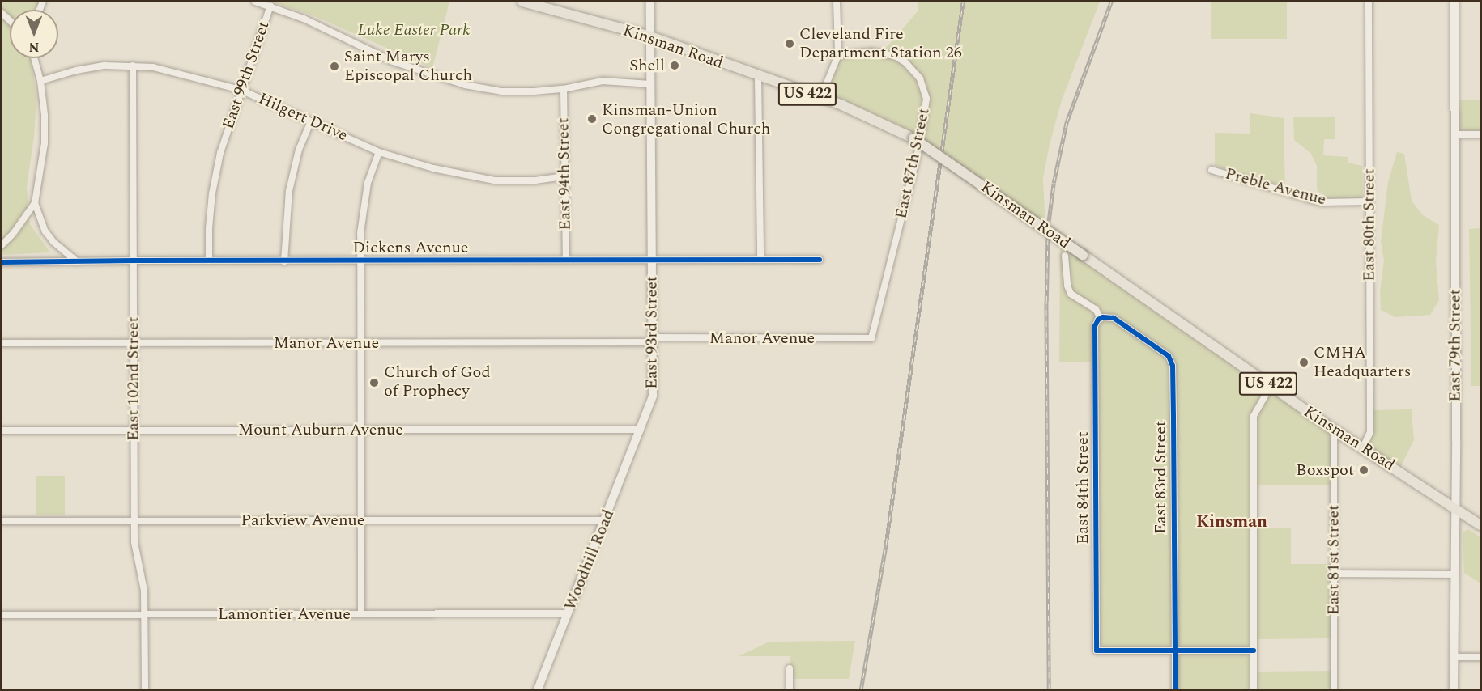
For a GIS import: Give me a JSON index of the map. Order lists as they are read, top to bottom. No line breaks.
{"streets":{"main road":["Kinsman Road","US 422","East 93rd Street","East 79th Street","Woodhill Road"],"street":["East 99th Street","Hilgert Drive","East 87th Street","East 94th Street","Preble Avenue","East 80th Street","Dickens Avenue","Manor Avenue","East 102nd Street","Mount Auburn Avenue","East 83rd Street","East 84th Street","Parkview Avenue","East 81st Street","Lamontier Avenue"]},"crossings":[["Kinsman Road","East 80th Street"],["Kinsman Road","East 93rd Street"],["Kinsman Road","East 79th Street"],["Kinsman Road","East 81st Street"],["East 99th Street","Hilgert Drive"],["East 99th Street","Dickens Avenue"],["Hilgert Drive","East 94th Street"],["Hilgert Drive","East 102nd Street"],["East 87th Street","Manor Avenue"],["East 94th Street","Dickens Avenue"],["Preble Avenue","East 80th Street"],["Dickens Avenue","East 93rd Street"],["Dickens Avenue","East 102nd Street"],["East 93rd Street","Manor Avenue"],["East 93rd Street","Mount Auburn Avenue"],["East 93rd Street","Woodhill Road"],["Manor Avenue","East 102nd Street"],["East 102nd Street","Mount Auburn Avenue"],["East 102nd Street","Parkview Avenue"],["East 102nd Street","Lamontier Avenue"],["Mount Auburn Avenue","Woodhill Road"],["East 83rd Street","East 84th Street"],["Parkview Avenue","Woodhill Road"],["Woodhill Road","Lamontier Avenue"]],"districts":["Kinsman"],"parks":["Luke Easter Park"],"places":["Cleveland Fire Department Station 26","Shell","Saint Marys Episcopal Church","Kinsman-Union Congregational Church","CMHA Headquarters","Church of God of Prophecy","Boxspot"],"north":"bottom"}
